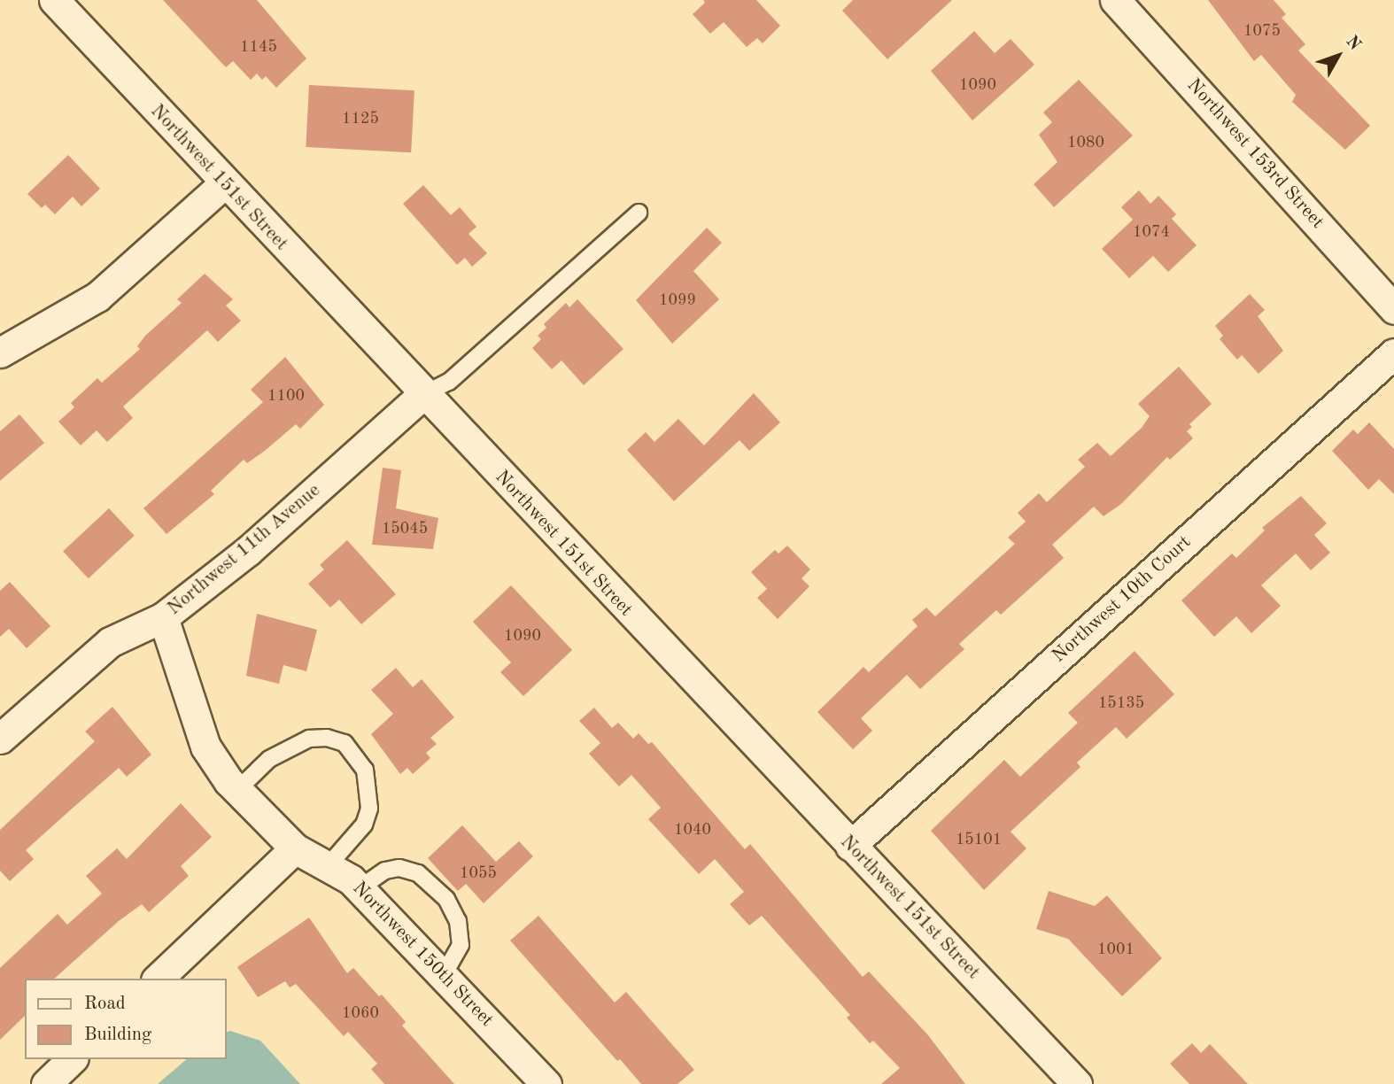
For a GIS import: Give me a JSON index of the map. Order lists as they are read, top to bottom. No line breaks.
{"streets":{"street":["Northwest 153rd Street","Northwest 151st Street","Northwest 11th Avenue","Northwest 10th Court","Northwest 150th Street"]},"crossings":[["Northwest 151st Street","Northwest 11th Avenue"],["Northwest 151st Street","Northwest 10th Court"],["Northwest 11th Avenue","Northwest 150th Street"]],"house_numbers":["1075","1145","1090","1125","1080","1074","1099","1100","15045","1090","15135","1040","15101","1055","1001","1060"],"legend":["Road","Building"],"north":"top right"}
